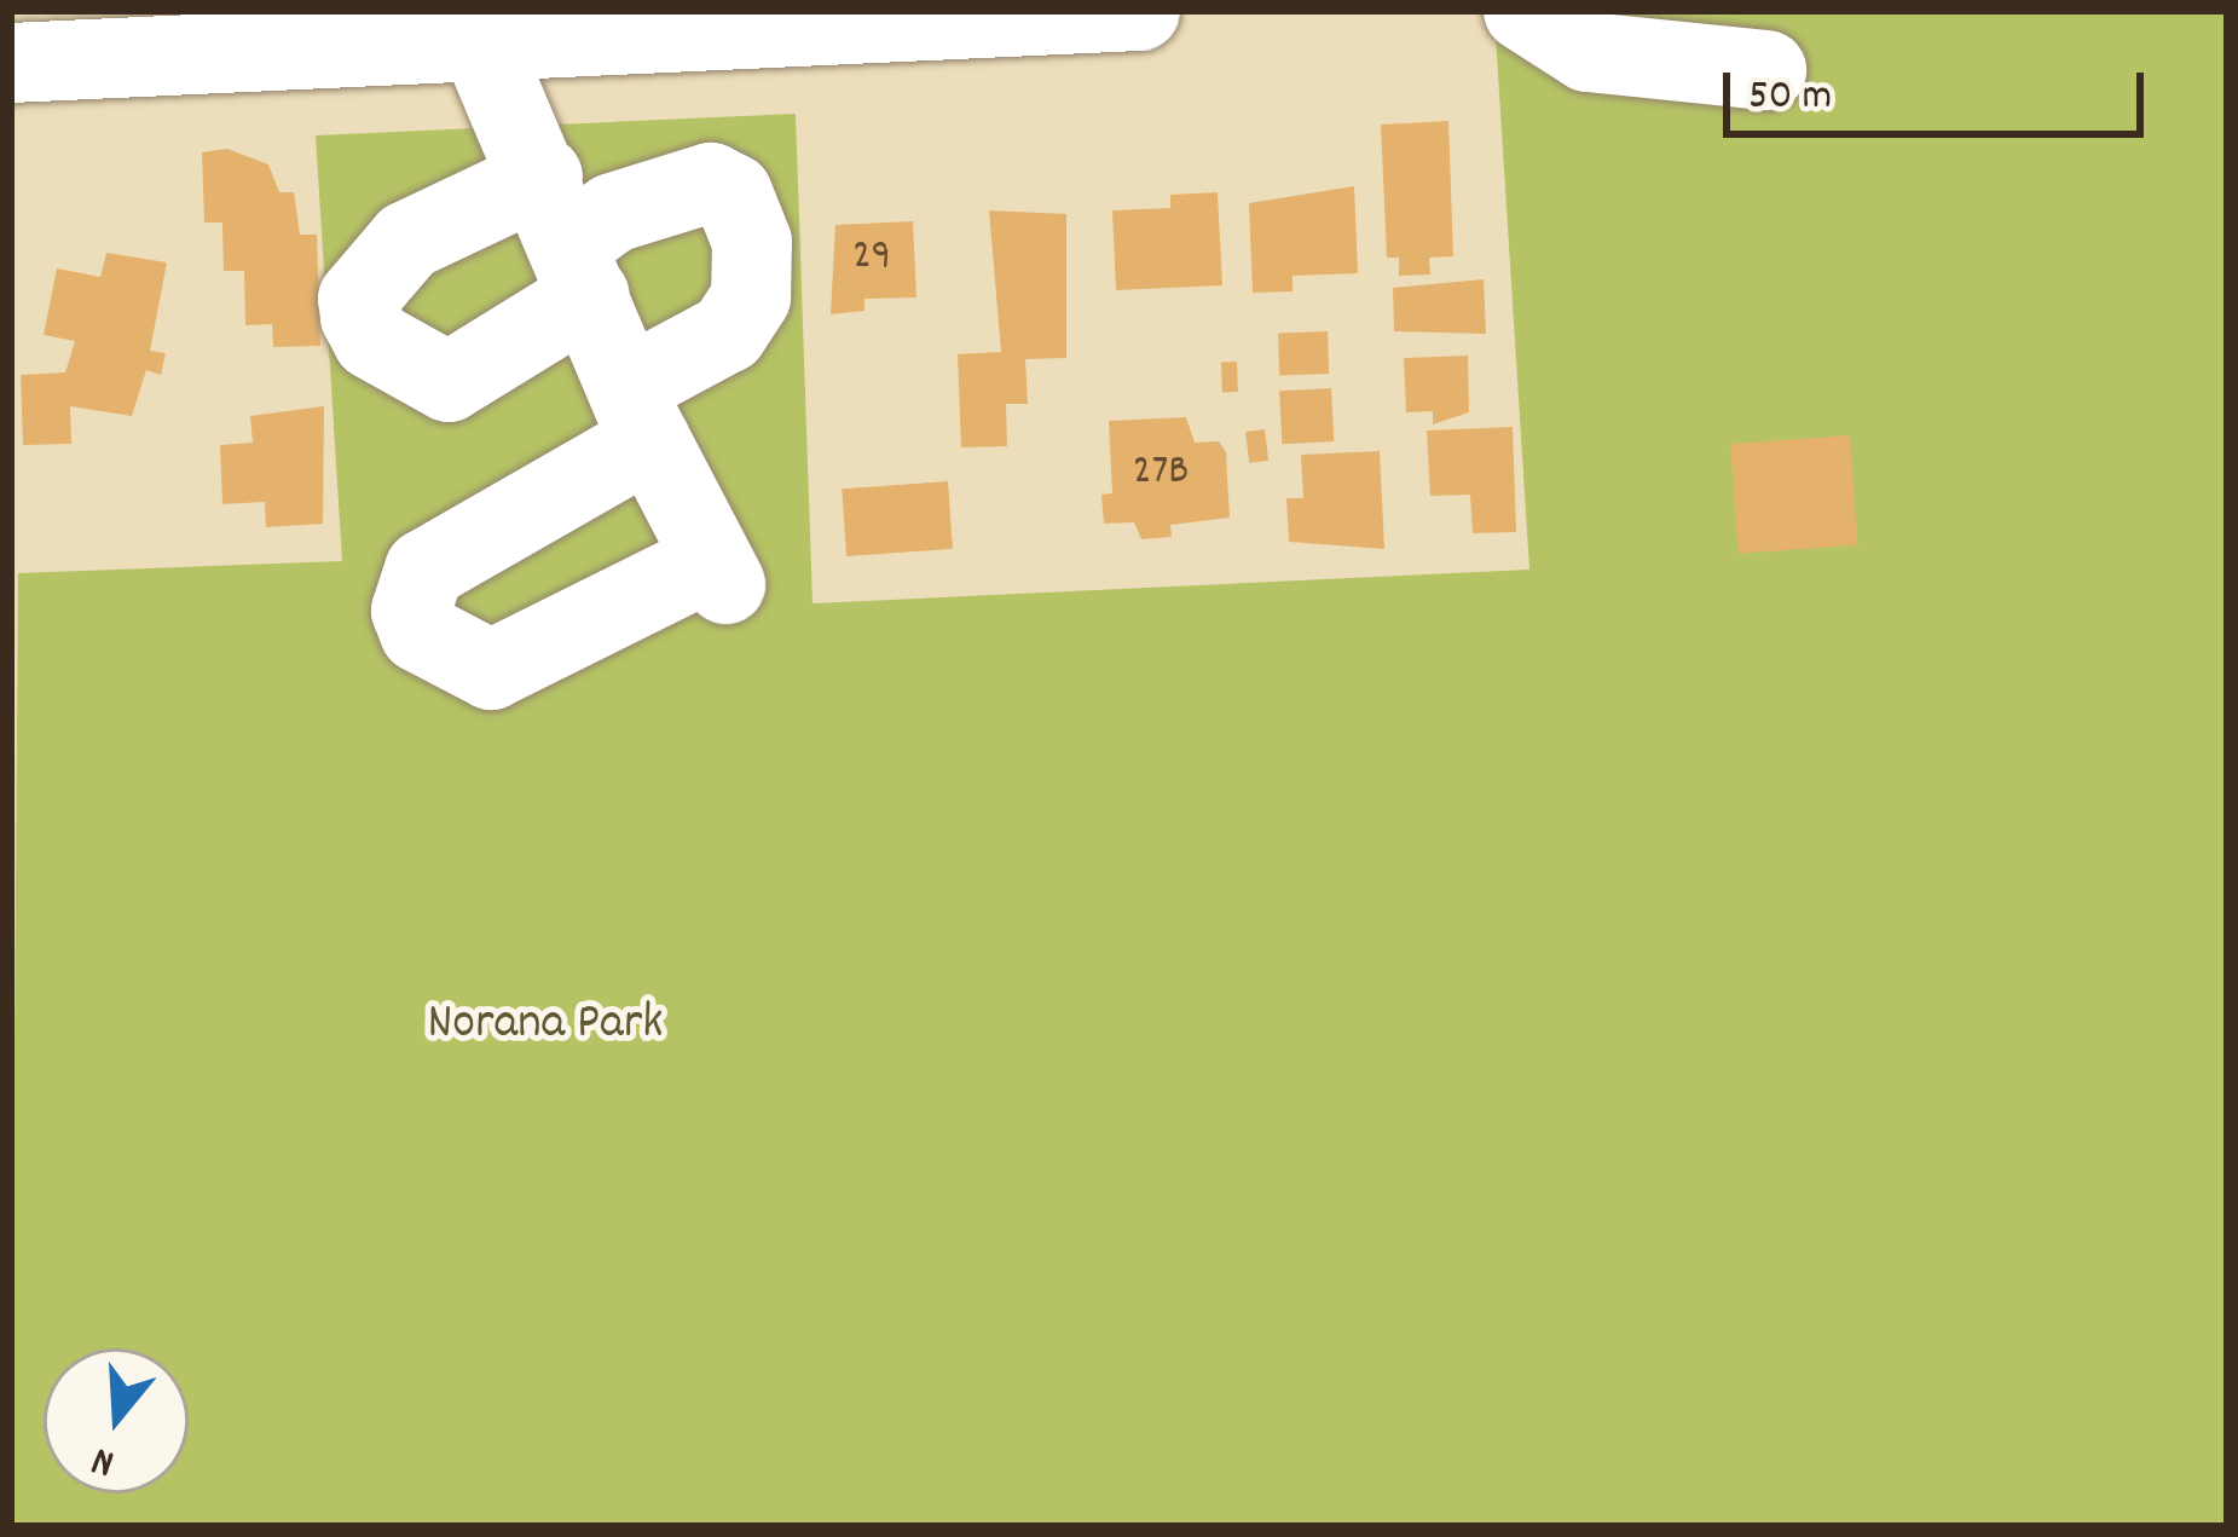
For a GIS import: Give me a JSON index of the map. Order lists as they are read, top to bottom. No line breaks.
{"parks":["Norana Park"],"house_numbers":["29","27B"],"scale_bar":"50 m","north":"bottom"}
